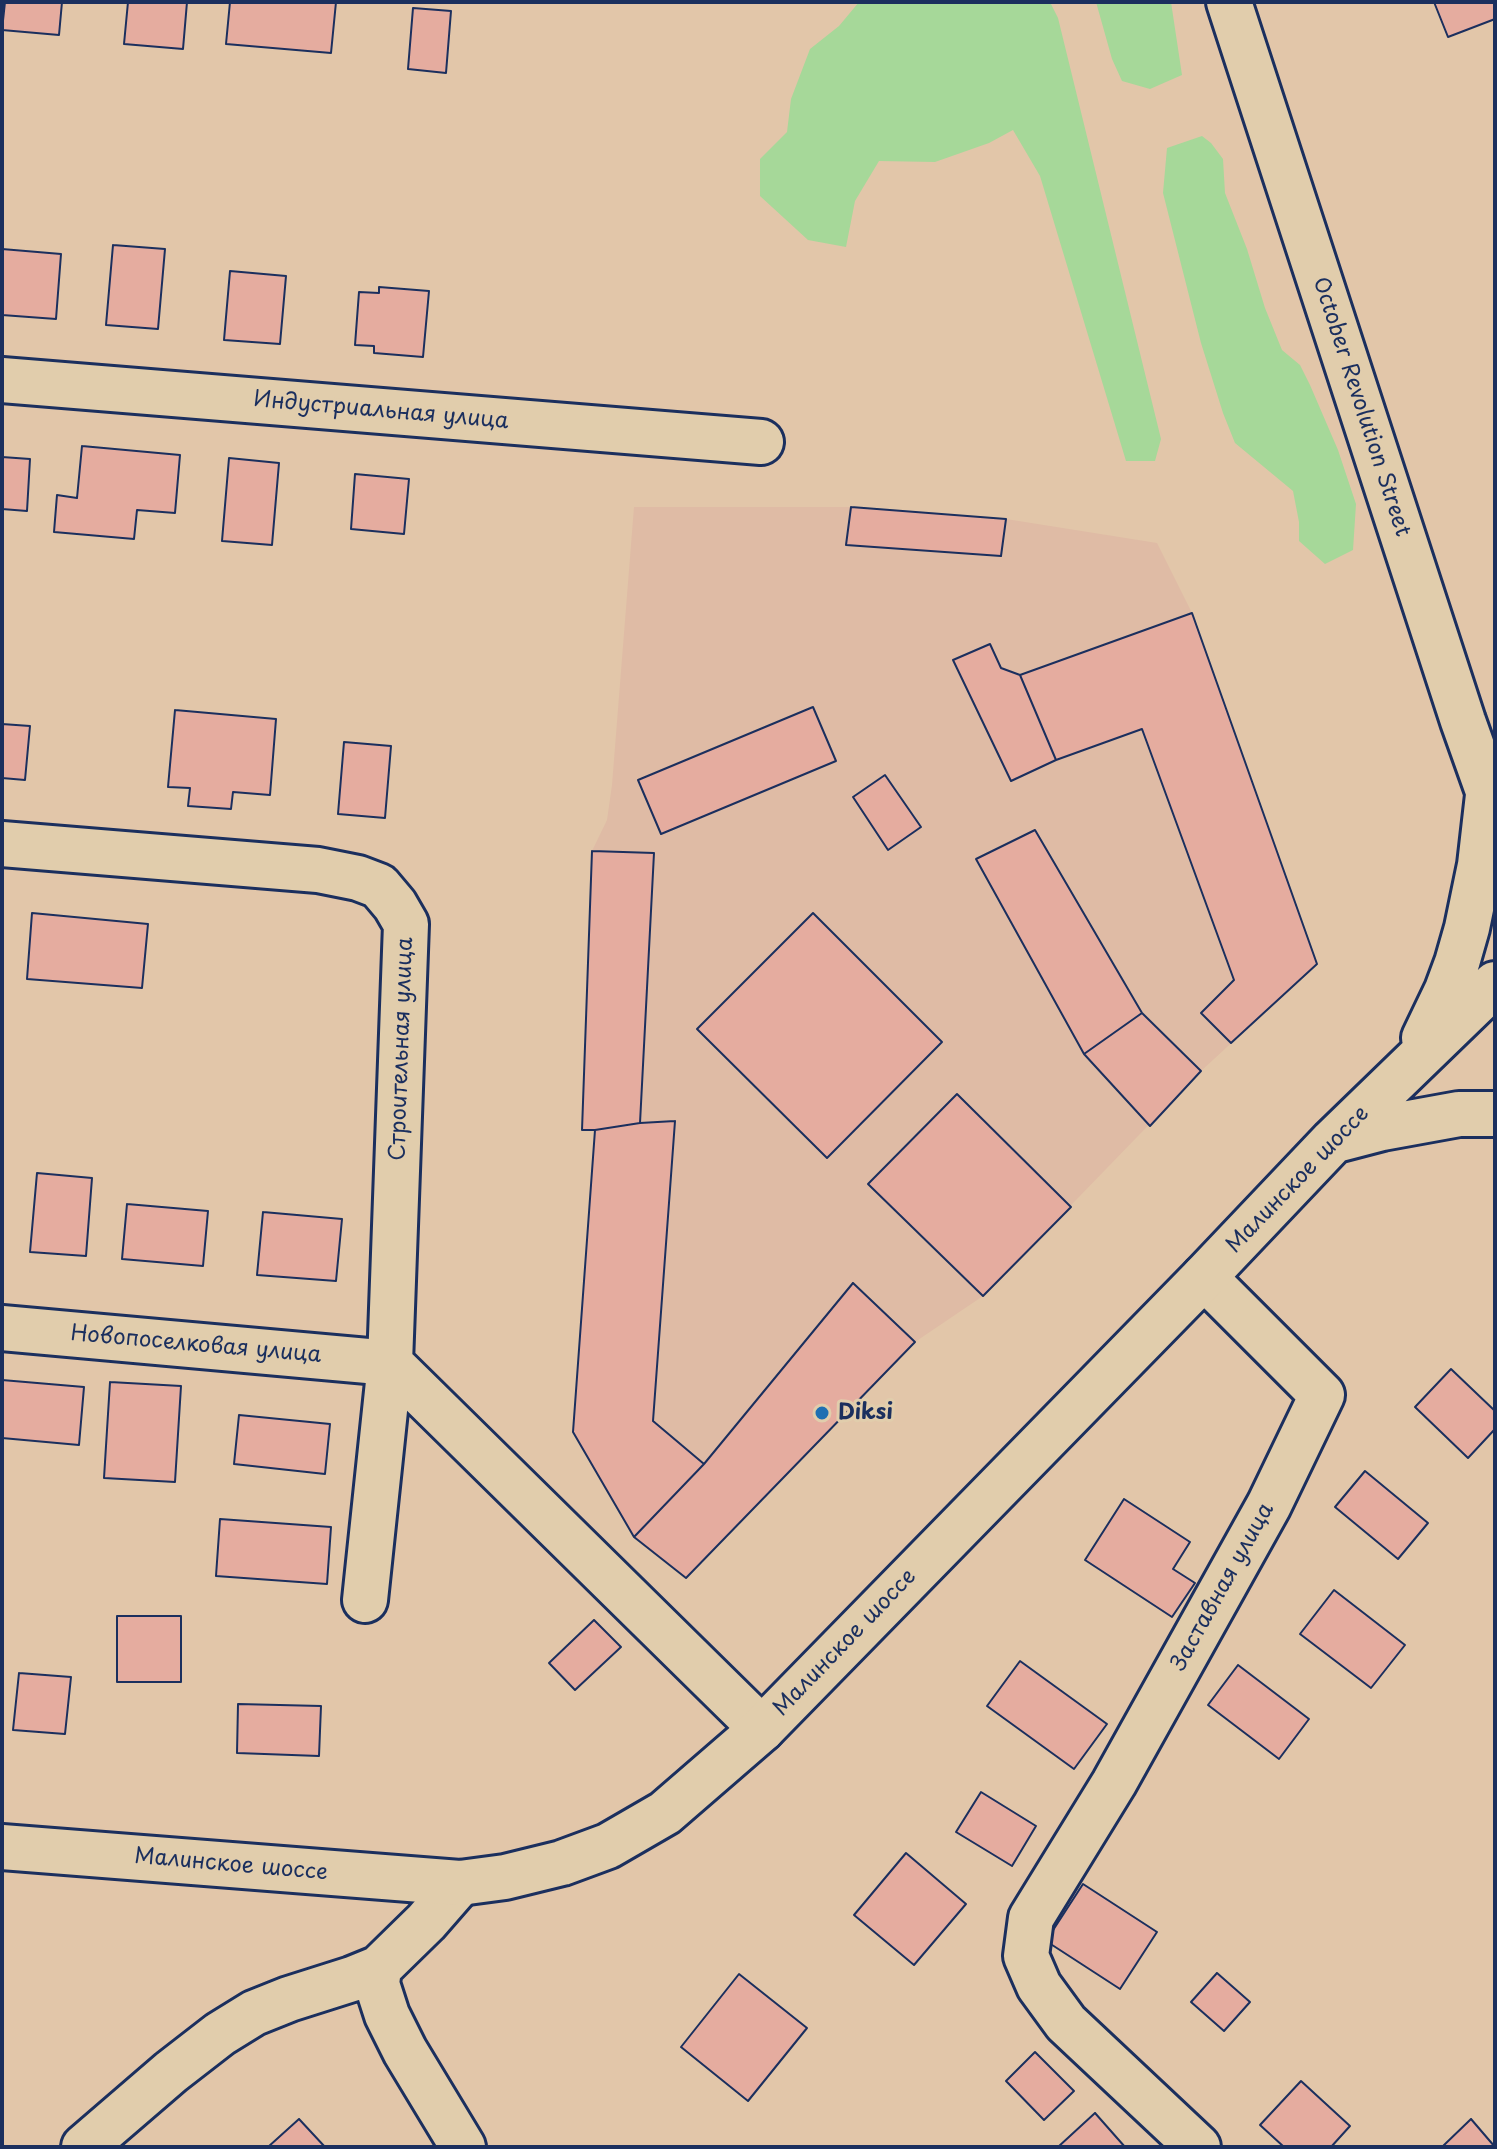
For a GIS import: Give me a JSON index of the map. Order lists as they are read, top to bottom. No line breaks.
{"streets":{"street":["October Revolution Street","Индустриальная улица","Строительная улица","Малинское шоссе","Новопоселковая улица","Заставная улица"]},"crossings":[["Строительная улица","Новопоселковая улица"],["Малинское шоссе","Заставная улица"]],"places":["Diksi"]}
